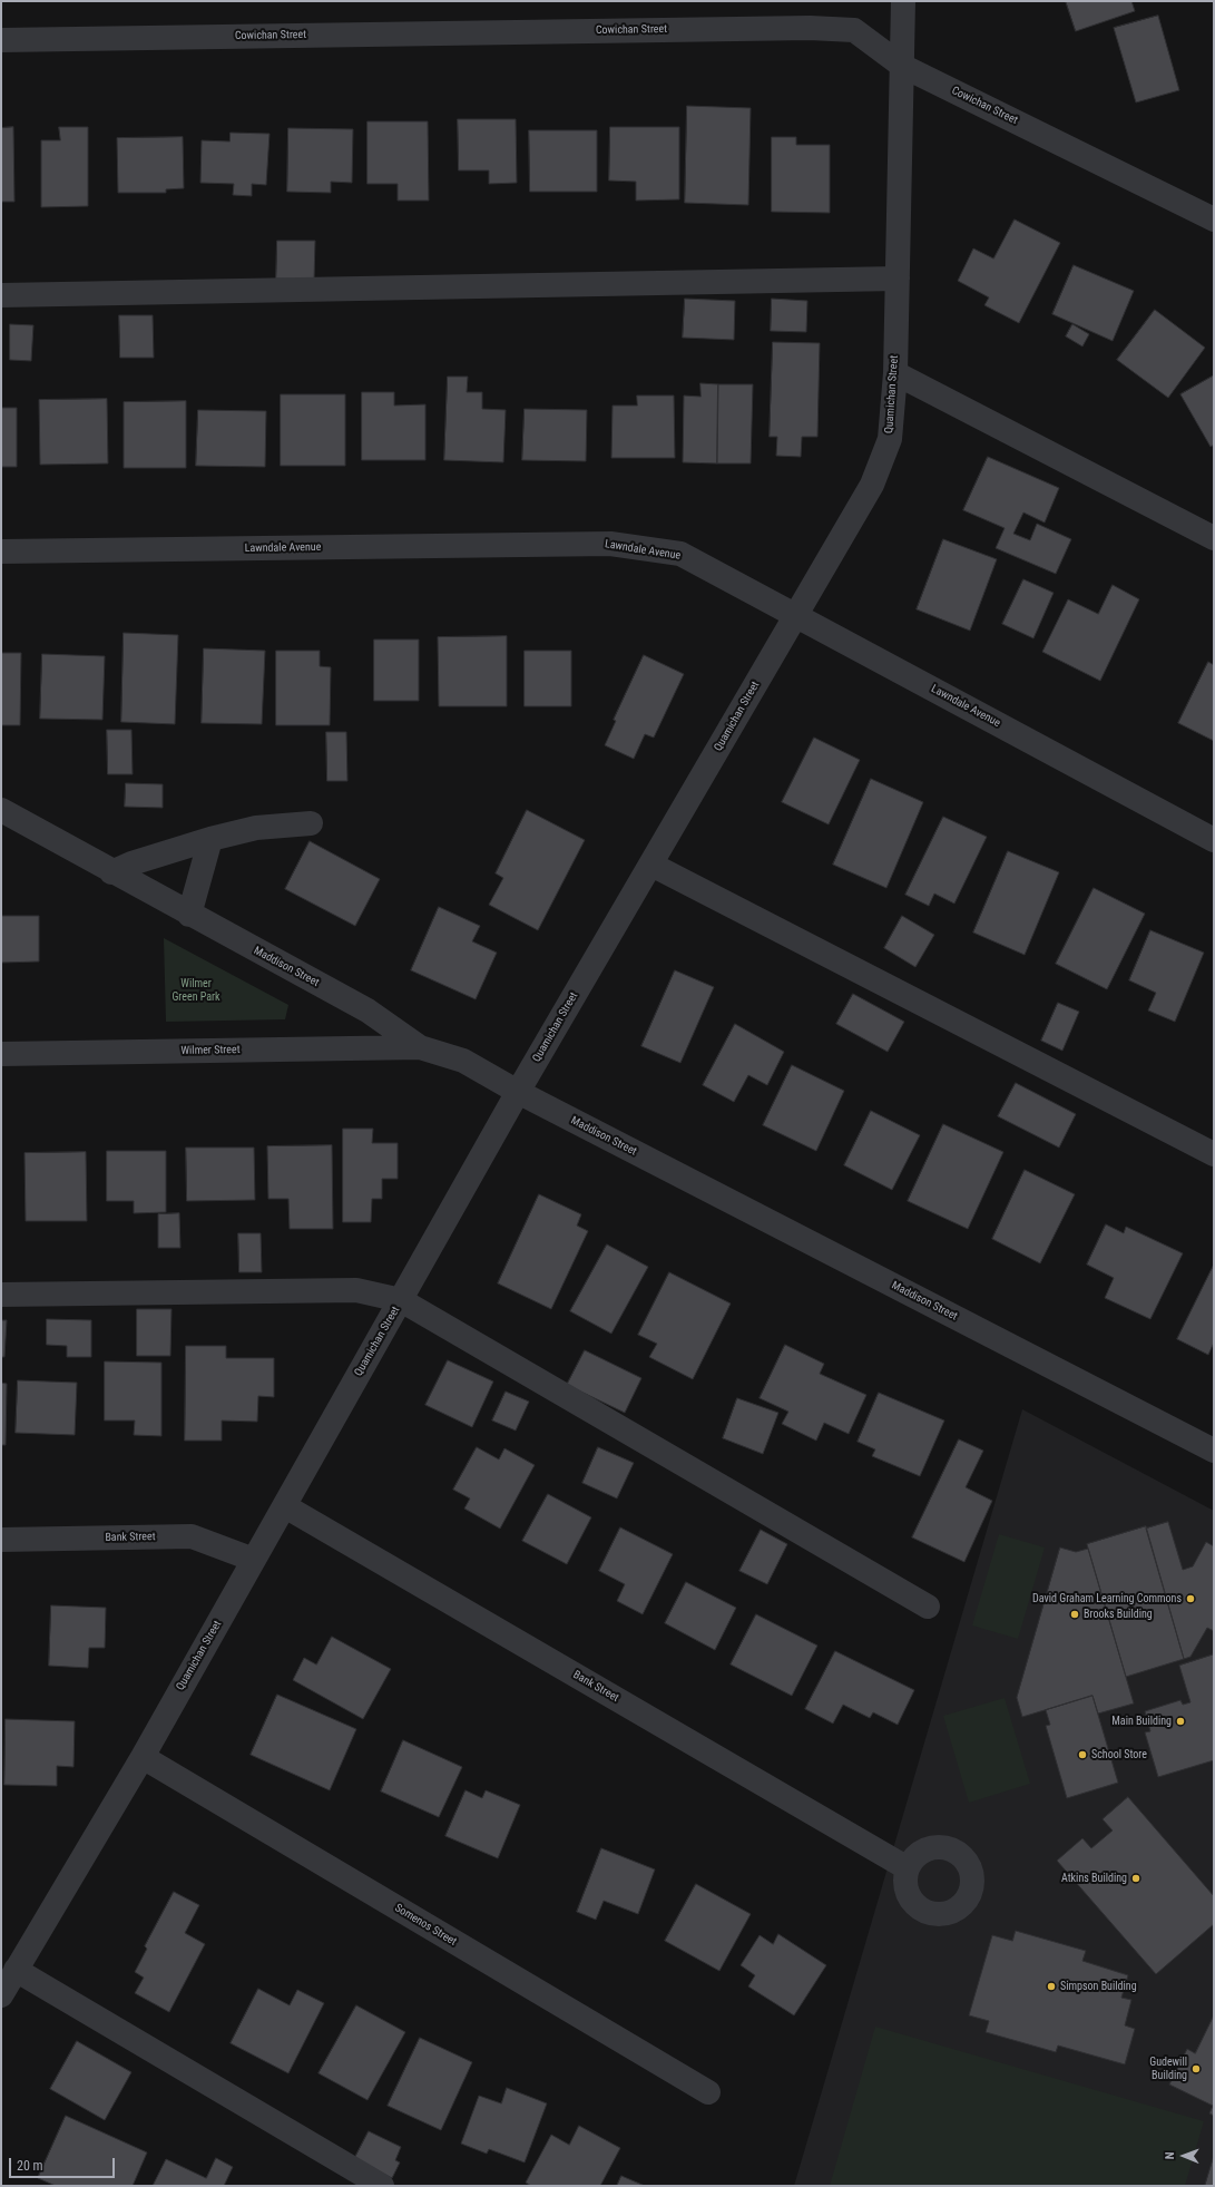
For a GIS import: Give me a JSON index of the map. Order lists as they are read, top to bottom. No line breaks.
{"streets":{"street":["Cowichan Street","Quamichan Street","Lawndale Avenue","Maddison Street","Wilmer Street","Bank Street","Somenos Street"]},"crossings":[["Cowichan Street","Quamichan Street"],["Quamichan Street","Lawndale Avenue"],["Quamichan Street","Maddison Street"],["Quamichan Street","Bank Street"],["Quamichan Street","Somenos Street"],["Maddison Street","Wilmer Street"]],"parks":["Wilmer Green Park"],"places":["David Graham Learning Commons","Brooks Building","Main Building","School Store","Atkins Building","Simpson Building","Gudewill Building"],"scale_bar":"20 m","north":"left"}
